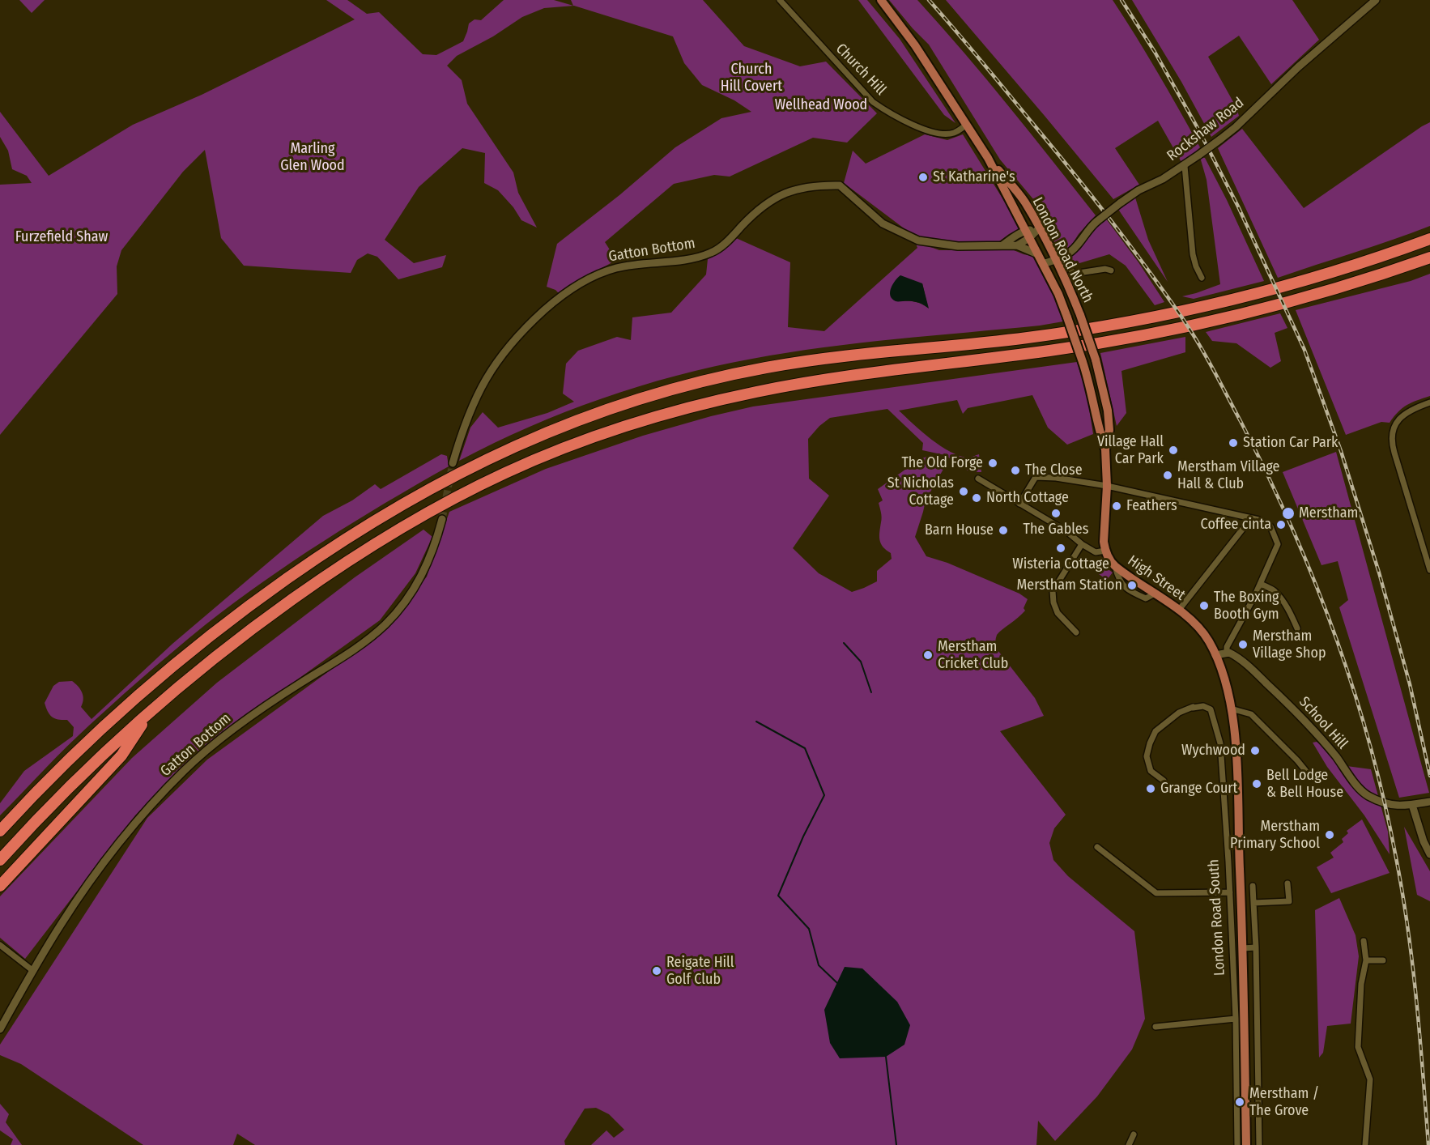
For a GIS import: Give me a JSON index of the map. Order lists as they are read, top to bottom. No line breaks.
{"streets":{"main road":["London Road North","High Street","London Road South"],"street":["Church Hill","Rockshaw Road","Gatton Bottom","School Hill"]},"crossings":[["Church Hill","London Road North"],["Rockshaw Road","London Road North"],["High Street","London Road South"]],"parks":["Church Hill Covert","Wellhead Wood","Marling Glen Wood","Furzefield Shaw"],"places":["St Katharine's","Station Car Park","Village Hall Car Park","The Old Forge","The Close","Merstham Village Hall & Club","St Nicholas Cottage","North Cottage","Feathers","The Gables","Merstham","Coffee cinta","Barn House","Wisteria Cottage","Merstham Station","The Boxing Booth Gym","Merstham Village Shop","Merstham Cricket Club","Wychwood","Bell Lodge & Bell House","Grange Court","Merstham Primary School","Reigate Hill Golf Club","Merstham / The Grove"]}
